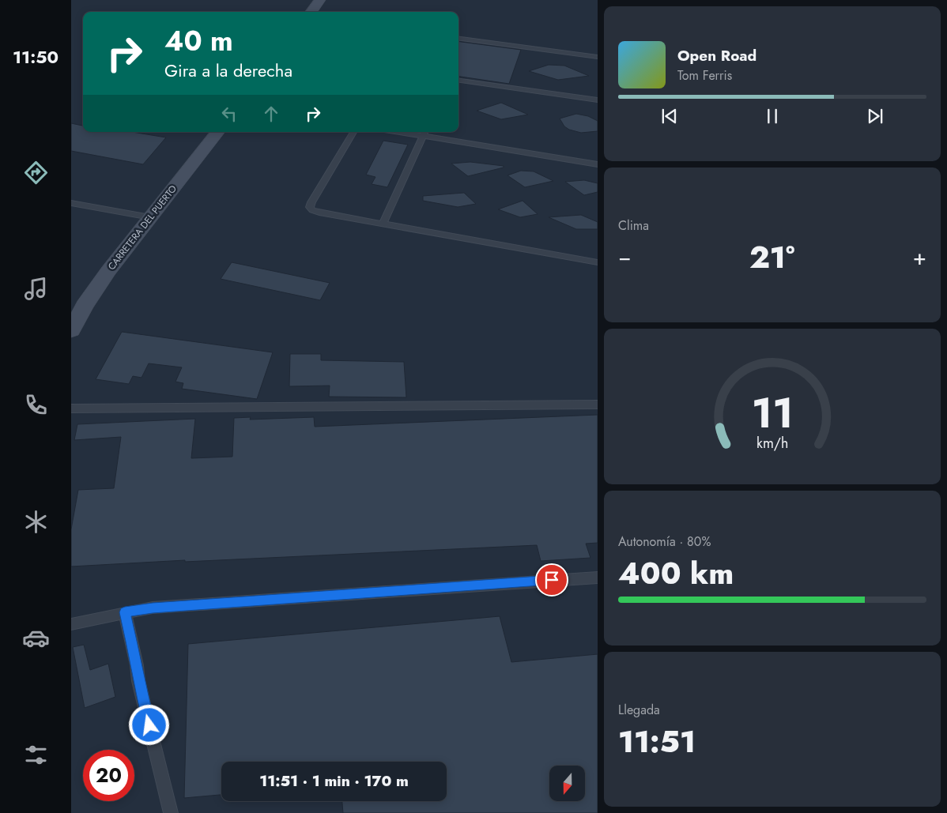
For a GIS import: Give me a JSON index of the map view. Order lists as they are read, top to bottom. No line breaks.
{"streets":{"main road":["CARRETERA DEL PUERTO"]},"north":"bottom","page":{"tabs":"11:50","turn":["40 m","Gira a la derecha"],"song":["Open Road","Tom Ferris"],"tile":["Clima",["Autonomía · 80%","400 km"],["Llegada","11:51"]],"heat":["−","21°","+"],"limit":"20","trip":"11:51 · 1 min · 170 m","gauge":["11","km/h"]}}
